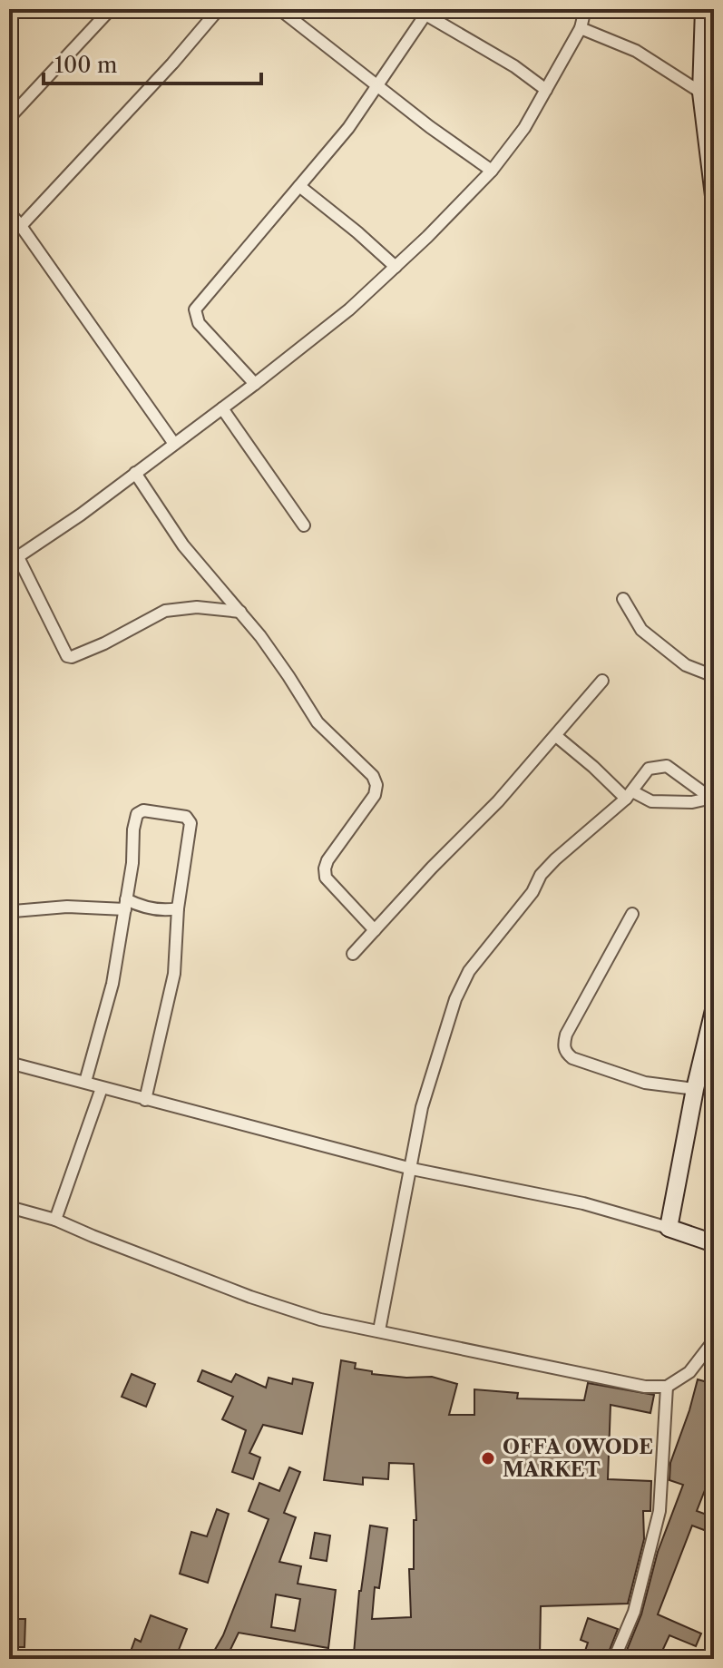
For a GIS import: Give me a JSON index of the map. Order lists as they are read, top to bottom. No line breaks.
{"places":["OFFA OWODE MARKET"],"scale_bar":"100 m"}
